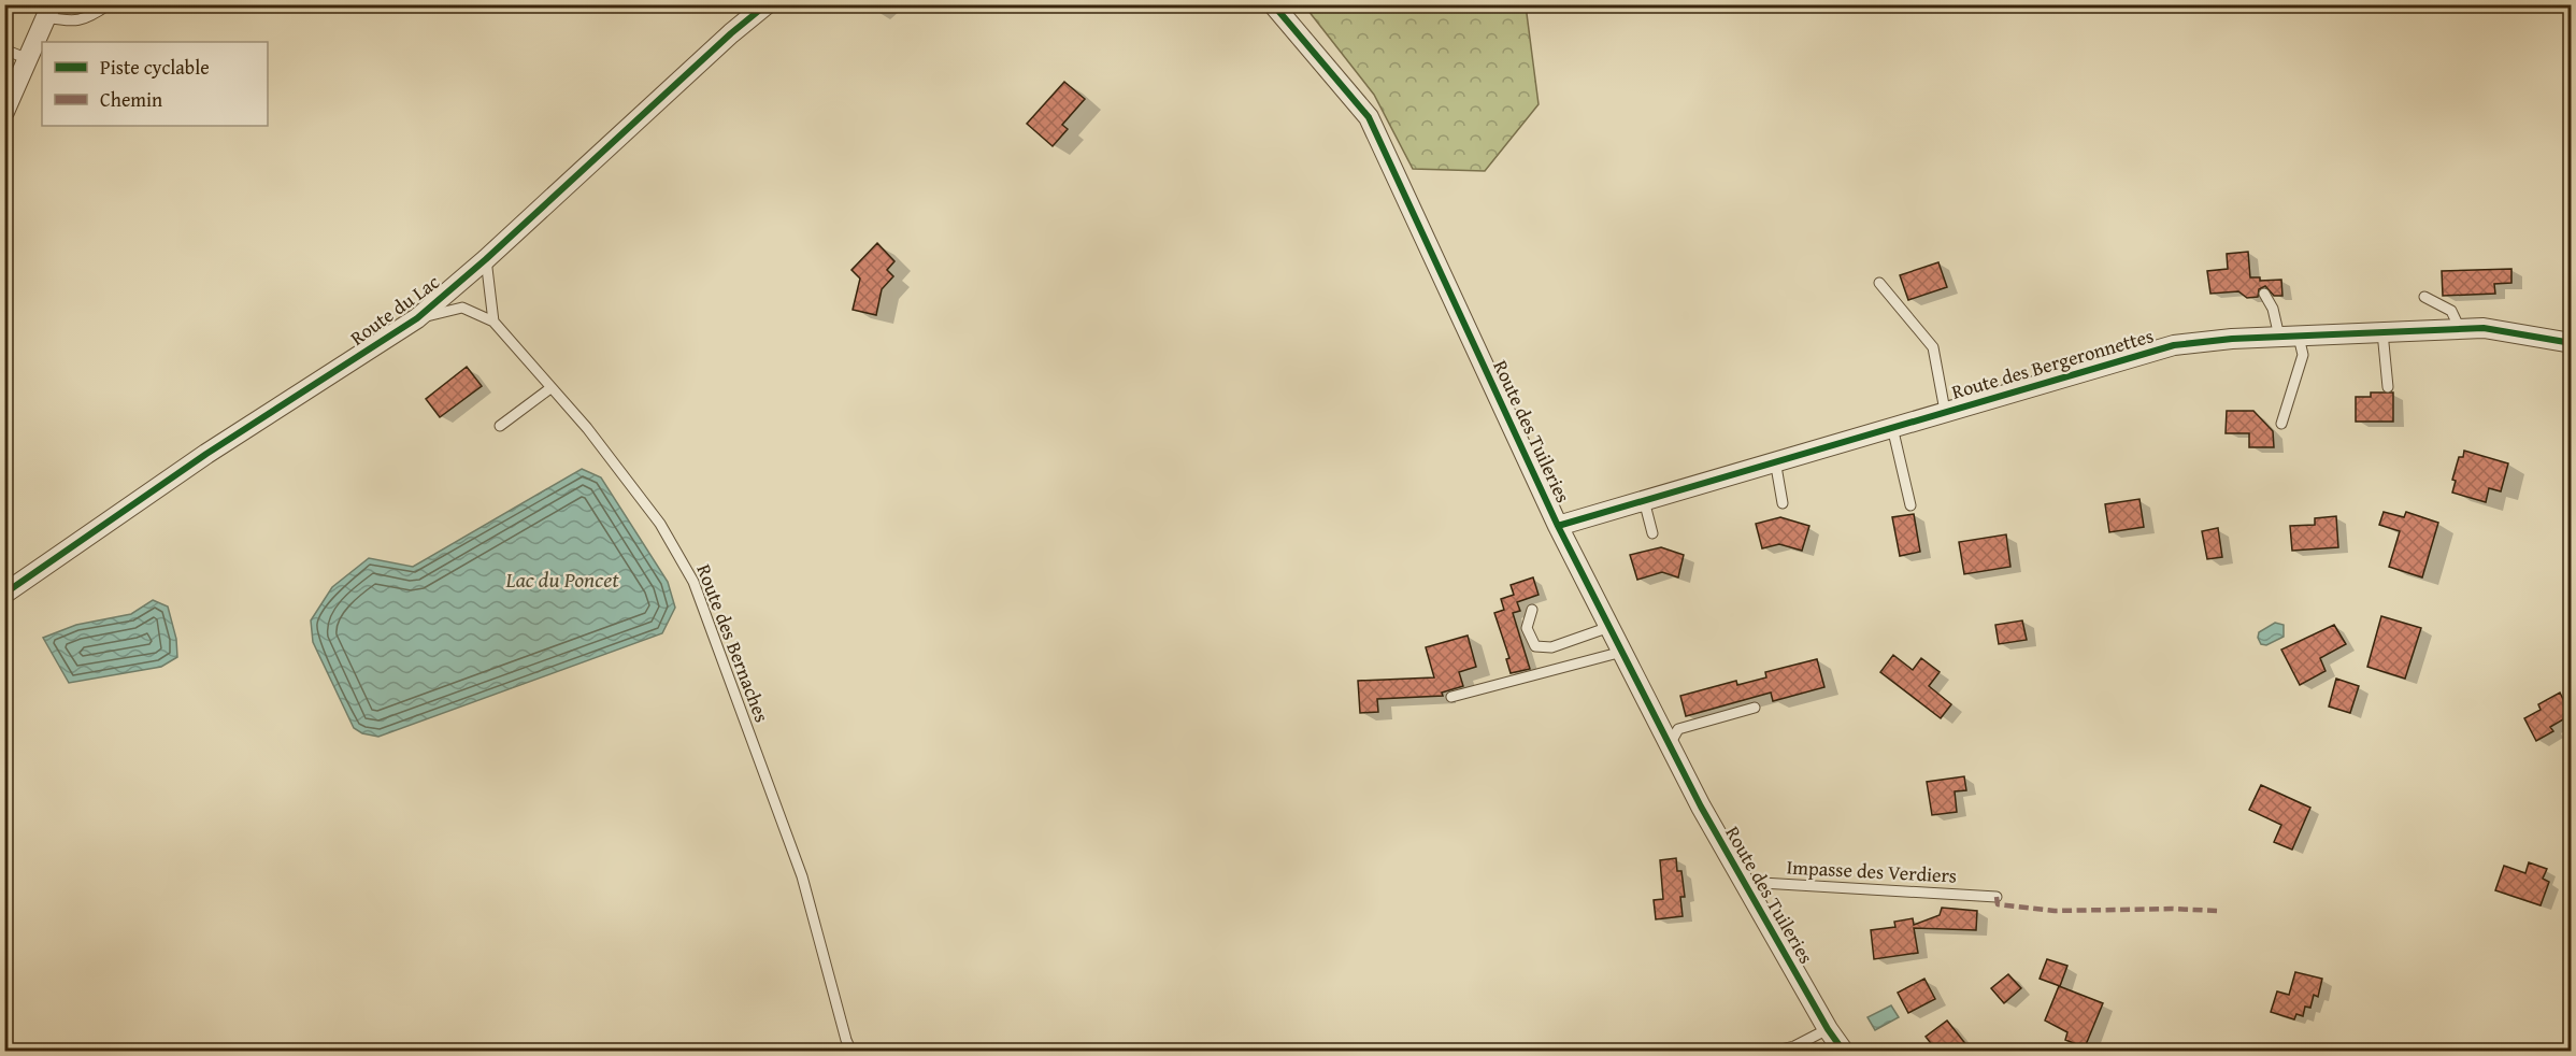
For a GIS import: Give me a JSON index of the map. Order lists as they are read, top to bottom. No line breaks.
{"streets":{"street":["Route du Lac","Route des Bergeronnettes","Route des Tuileries"],"lane":["Route des Bernaches","Impasse des Verdiers"]},"crossings":[["Route des Bergeronnettes","Route des Tuileries"],["Route des Tuileries","Impasse des Verdiers"]],"water":["Lac du Poncet"],"legend":["Piste cyclable","Chemin"]}
